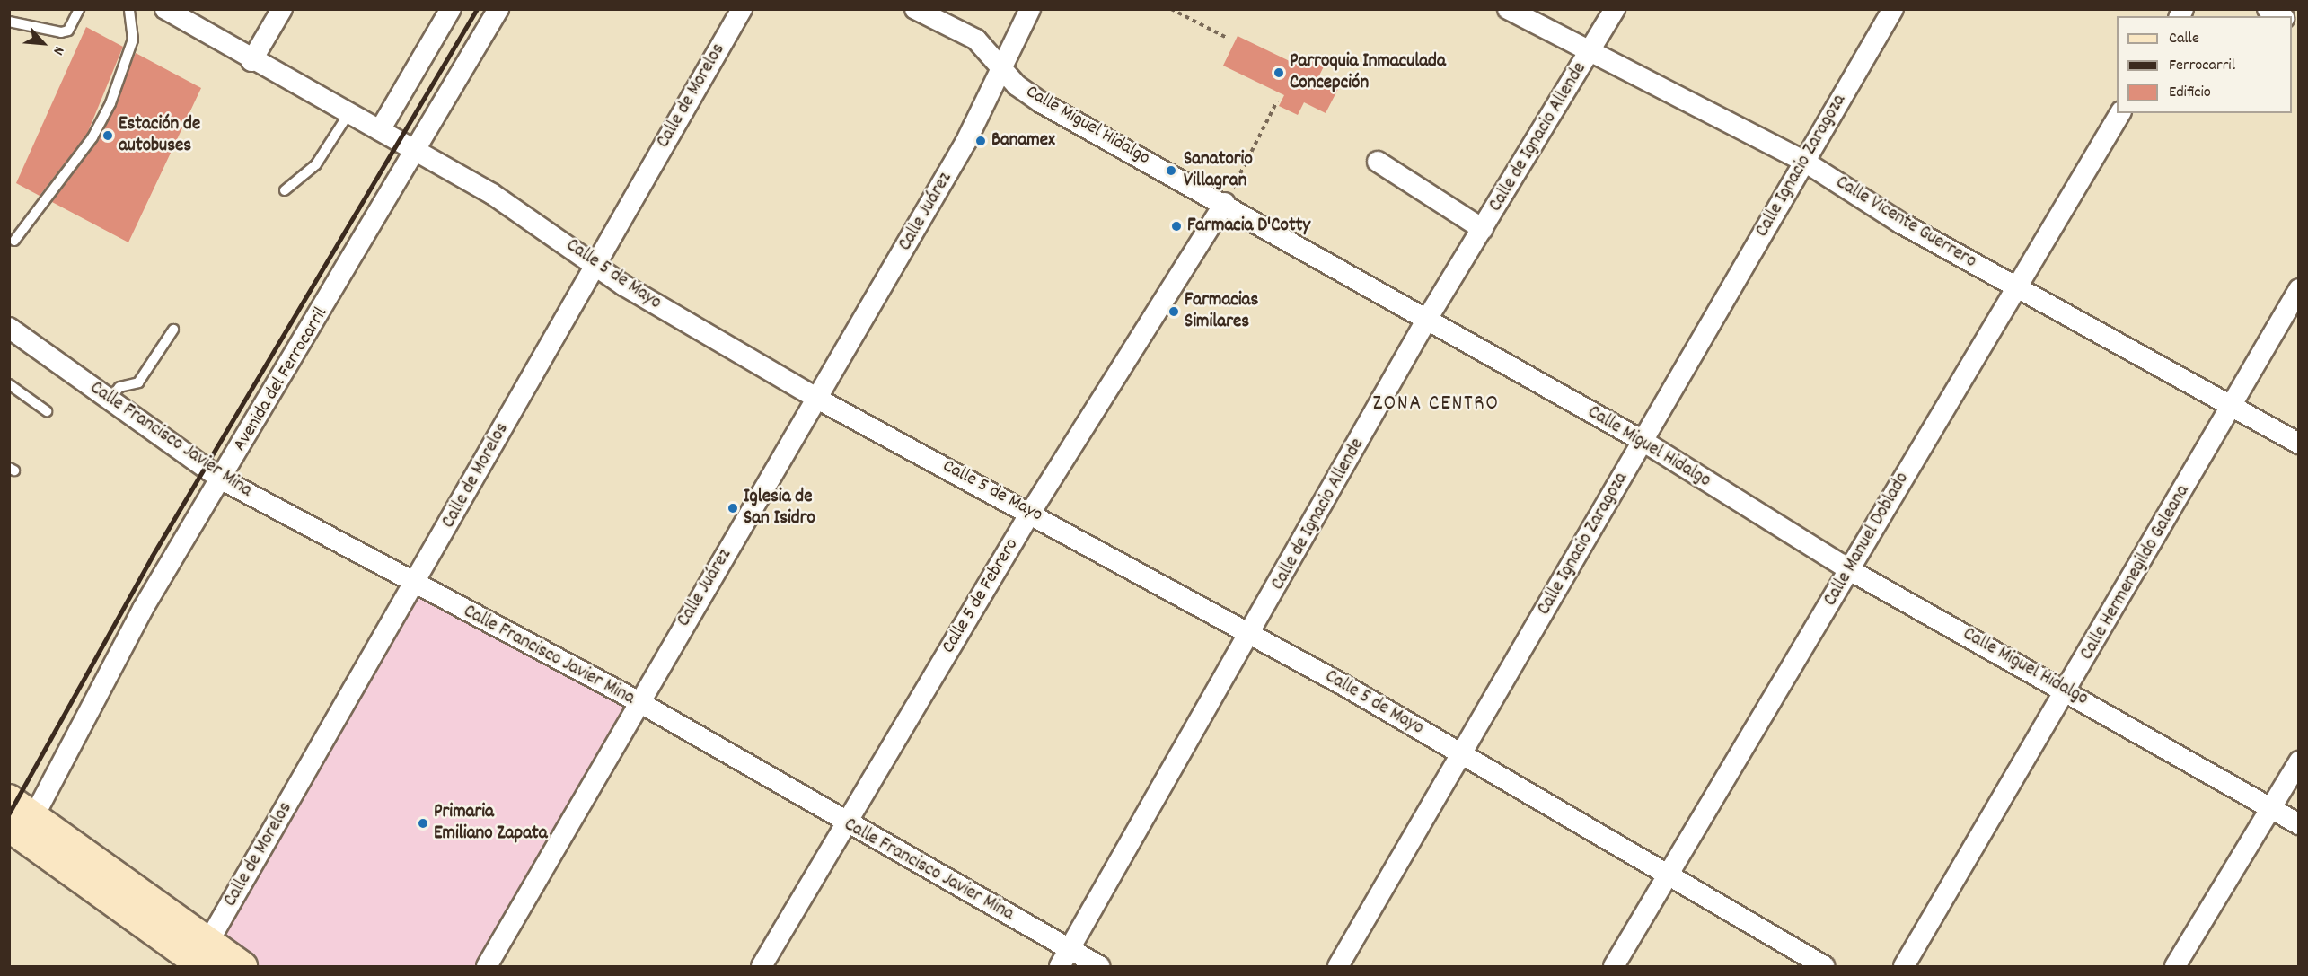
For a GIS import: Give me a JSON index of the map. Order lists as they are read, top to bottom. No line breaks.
{"streets":{"street":["Calle de Morelos","Calle Miguel Hidalgo","Calle de Ignacio Allende","Calle Ignacio Zaragoza","Calle Juárez","Calle Vicente Guerrero","Calle 5 de Mayo","Avenida del Ferrocarril","Calle Francisco Javier Mina","Calle Manuel Doblado","Calle Hermenegildo Galeana","Calle 5 de Febrero"]},"crossings":[["Calle de Morelos","Calle 5 de Mayo"],["Calle de Morelos","Calle Francisco Javier Mina"],["Calle Miguel Hidalgo","Calle de Ignacio Allende"],["Calle Miguel Hidalgo","Calle Ignacio Zaragoza"],["Calle Miguel Hidalgo","Calle Juárez"],["Calle Miguel Hidalgo","Calle Manuel Doblado"],["Calle Miguel Hidalgo","Calle Hermenegildo Galeana"],["Calle Miguel Hidalgo","Calle 5 de Febrero"],["Calle de Ignacio Allende","Calle Vicente Guerrero"],["Calle de Ignacio Allende","Calle 5 de Mayo"],["Calle de Ignacio Allende","Calle Francisco Javier Mina"],["Calle Ignacio Zaragoza","Calle Vicente Guerrero"],["Calle Ignacio Zaragoza","Calle 5 de Mayo"],["Calle Juárez","Calle 5 de Mayo"],["Calle Juárez","Calle Francisco Javier Mina"],["Calle Vicente Guerrero","Calle Manuel Doblado"],["Calle Vicente Guerrero","Calle Hermenegildo Galeana"],["Calle 5 de Mayo","Avenida del Ferrocarril"],["Calle 5 de Mayo","Calle Manuel Doblado"],["Calle 5 de Mayo","Calle 5 de Febrero"],["Avenida del Ferrocarril","Calle Francisco Javier Mina"],["Calle Francisco Javier Mina","Calle 5 de Febrero"]],"districts":["ZONA CENTRO"],"places":["Parroquia Inmaculada Concepción","Estación de autobuses","Banamex","Sanatorio Villagran","Farmacia D'Cotty","Farmacias Similares","Iglesia de San Isidro","Primaria Emiliano Zapata"],"legend":["Calle","Ferrocarril","Edificio"],"north":"bottom right"}
